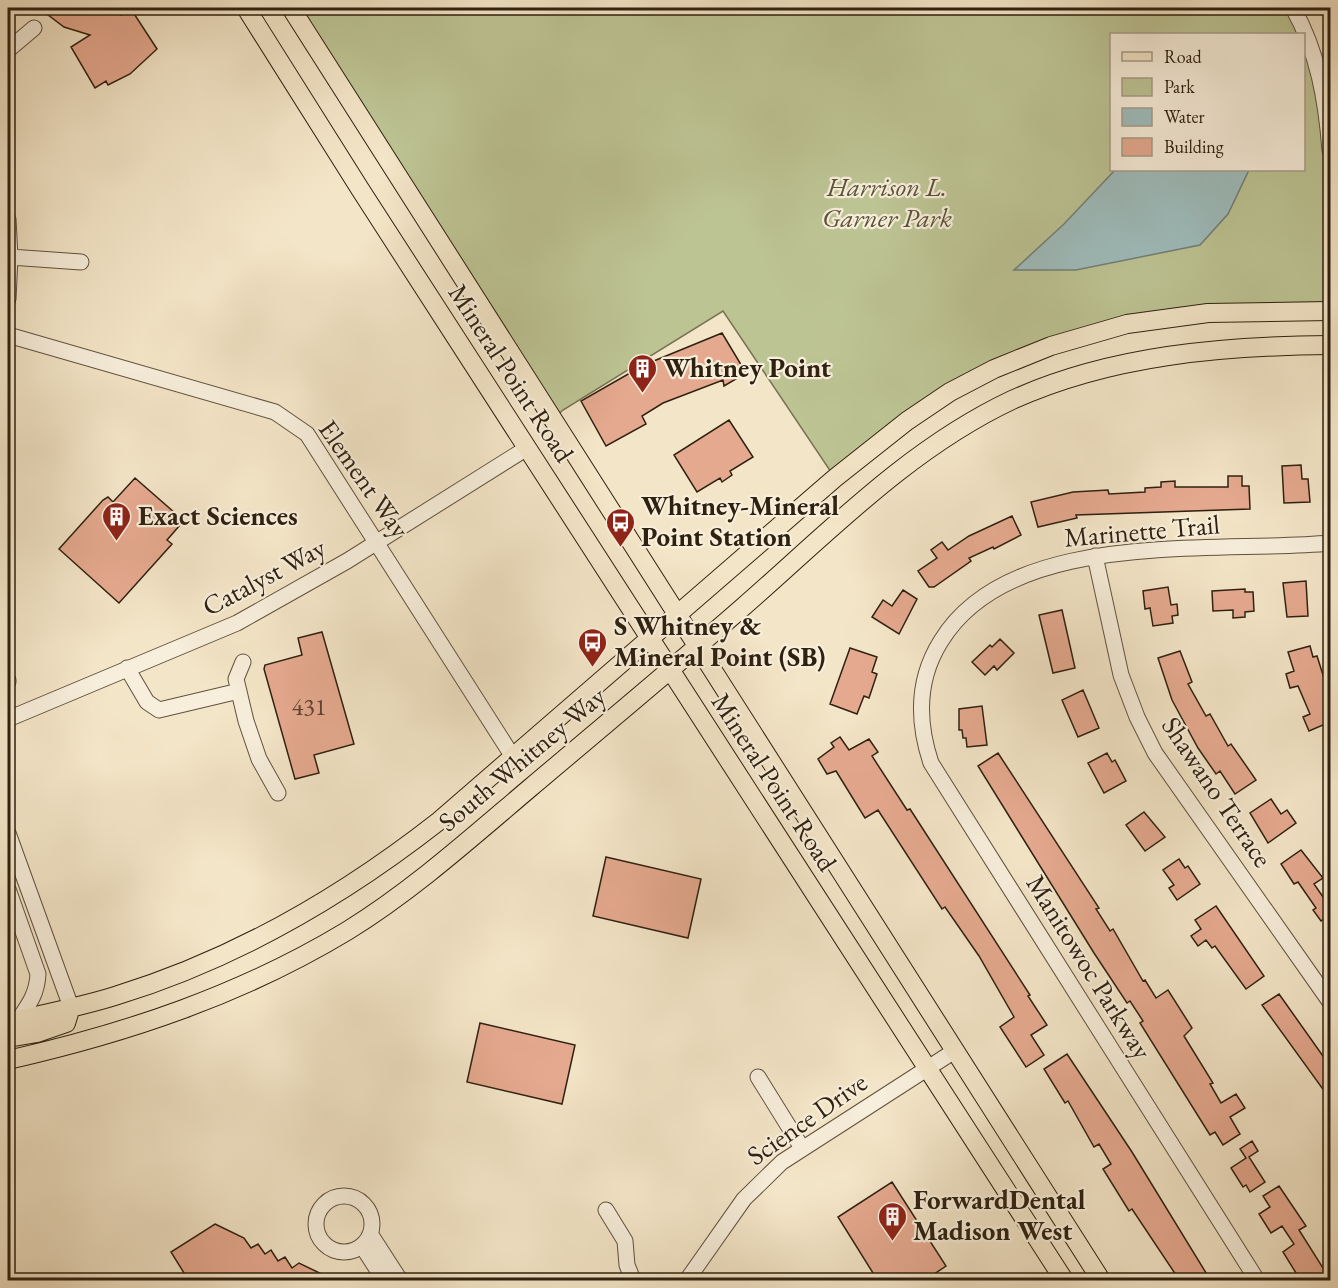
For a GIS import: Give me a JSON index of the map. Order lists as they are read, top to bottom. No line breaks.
{"streets":{"main road":["Mineral Point Road","South Whitney Way"],"street":["Element Way","Marinette Trail","Catalyst Way","Shawano Terrace","Manitowoc Parkway","Science Drive"]},"crossings":[["Mineral Point Road","Catalyst Way"],["Mineral Point Road","South Whitney Way"],["Mineral Point Road","Science Drive"],["Element Way","Catalyst Way"],["Element Way","South Whitney Way"],["Marinette Trail","Shawano Terrace"],["Marinette Trail","Manitowoc Parkway"]],"parks":["Harrison L. Garner Park"],"places":{"building":["Whitney Point","Exact Sciences","ForwardDental Madison West"],"bus stop":["Whitney-Mineral Point Station","S Whitney & Mineral Point (SB)"]},"house_numbers":["431"],"legend":["Road","Park","Water","Building"]}
